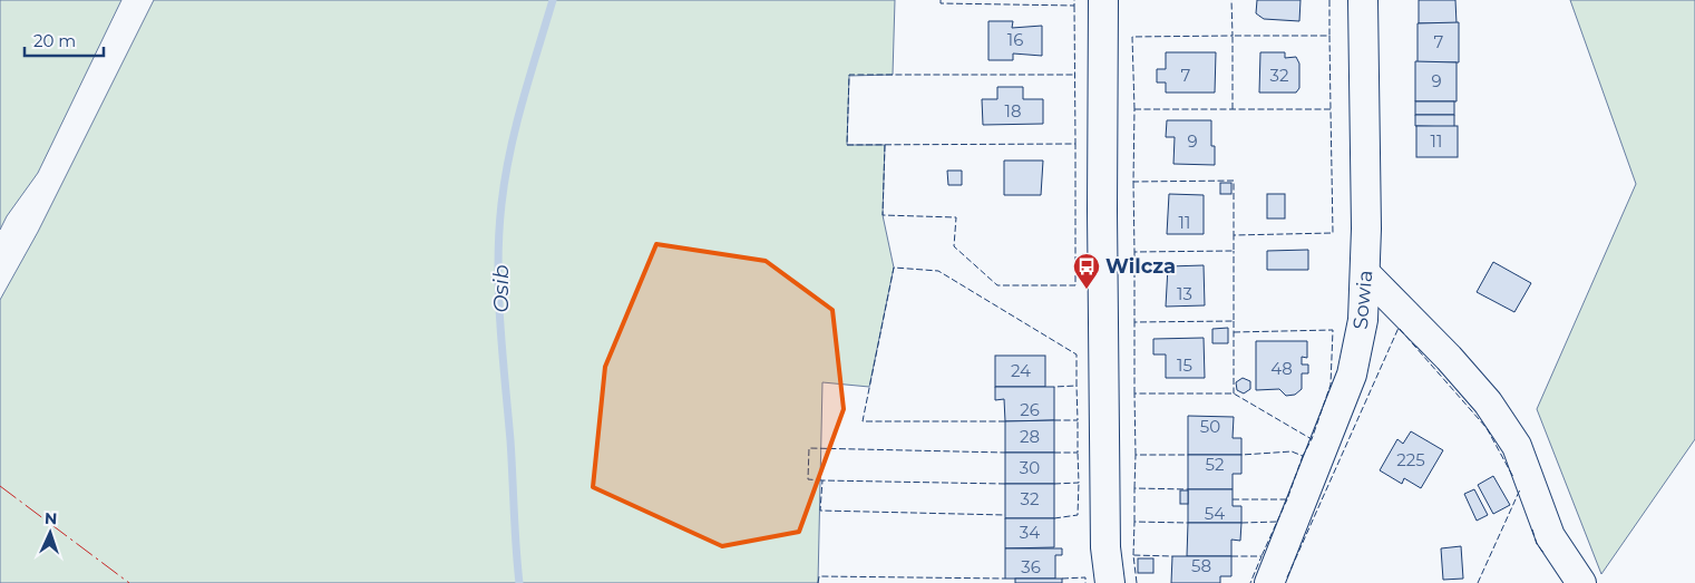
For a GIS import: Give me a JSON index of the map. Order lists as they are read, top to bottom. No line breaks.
{"streets":{"street":["Sowia"]},"water":["Osib"],"places":{"bus stop":["Wilcza"]},"house_numbers":["16","7","7","32","9","18","9","11","11","13","15","48","24","26","50","28","225","52","30","32","54","34","58","36"],"scale_bar":"20 m","north":"top"}
